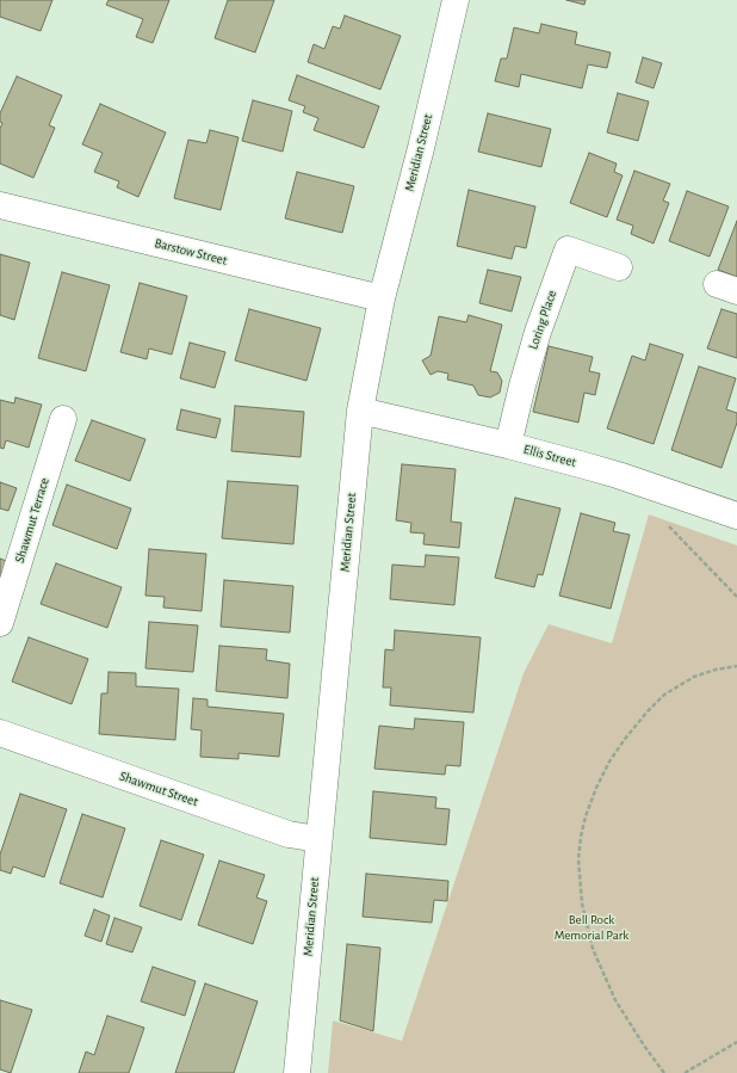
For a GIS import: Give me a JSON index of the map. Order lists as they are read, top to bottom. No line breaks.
{"streets":{"street":["Meridian Street","Barstow Street","Loring Place","Ellis Street","Shawmut Terrace","Shawmut Street"]},"crossings":[["Meridian Street","Barstow Street"],["Meridian Street","Ellis Street"],["Meridian Street","Shawmut Street"],["Loring Place","Ellis Street"]],"parks":["Bell Rock Memorial Park"]}
